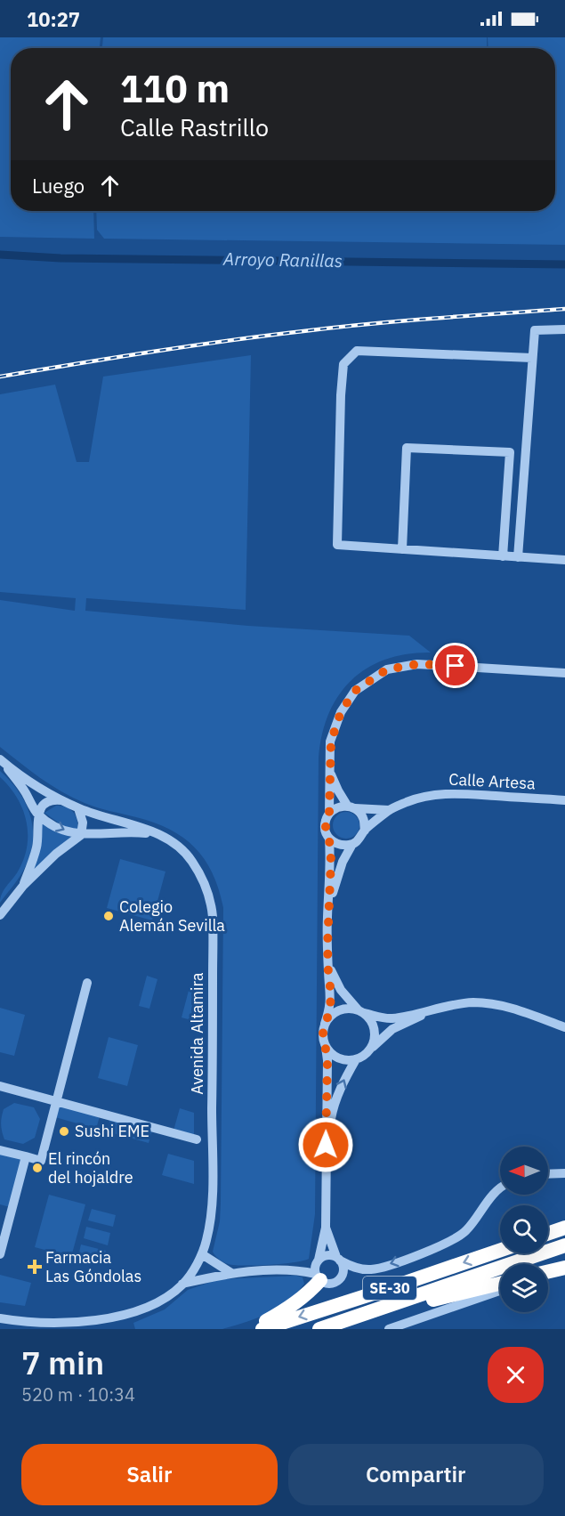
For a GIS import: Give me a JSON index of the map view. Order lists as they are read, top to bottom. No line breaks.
{"streets":{"highway":["SE-30"],"street":["Calle Artesa","Avenida Altamira"]},"water":["Arroyo Ranillas"],"places":{"other":["Colegio Alemán Sevilla","Sushi EME","El rincón del hojaldre"],"health":["Farmacia Las Góndolas"]},"north":"left","page":{"status":"10:27","turn":["110 m","Calle Rastrillo"],"then":"Luego","heading":["7 min","520 m · 10:34"],"buttons":["Salir","Compartir"]}}
